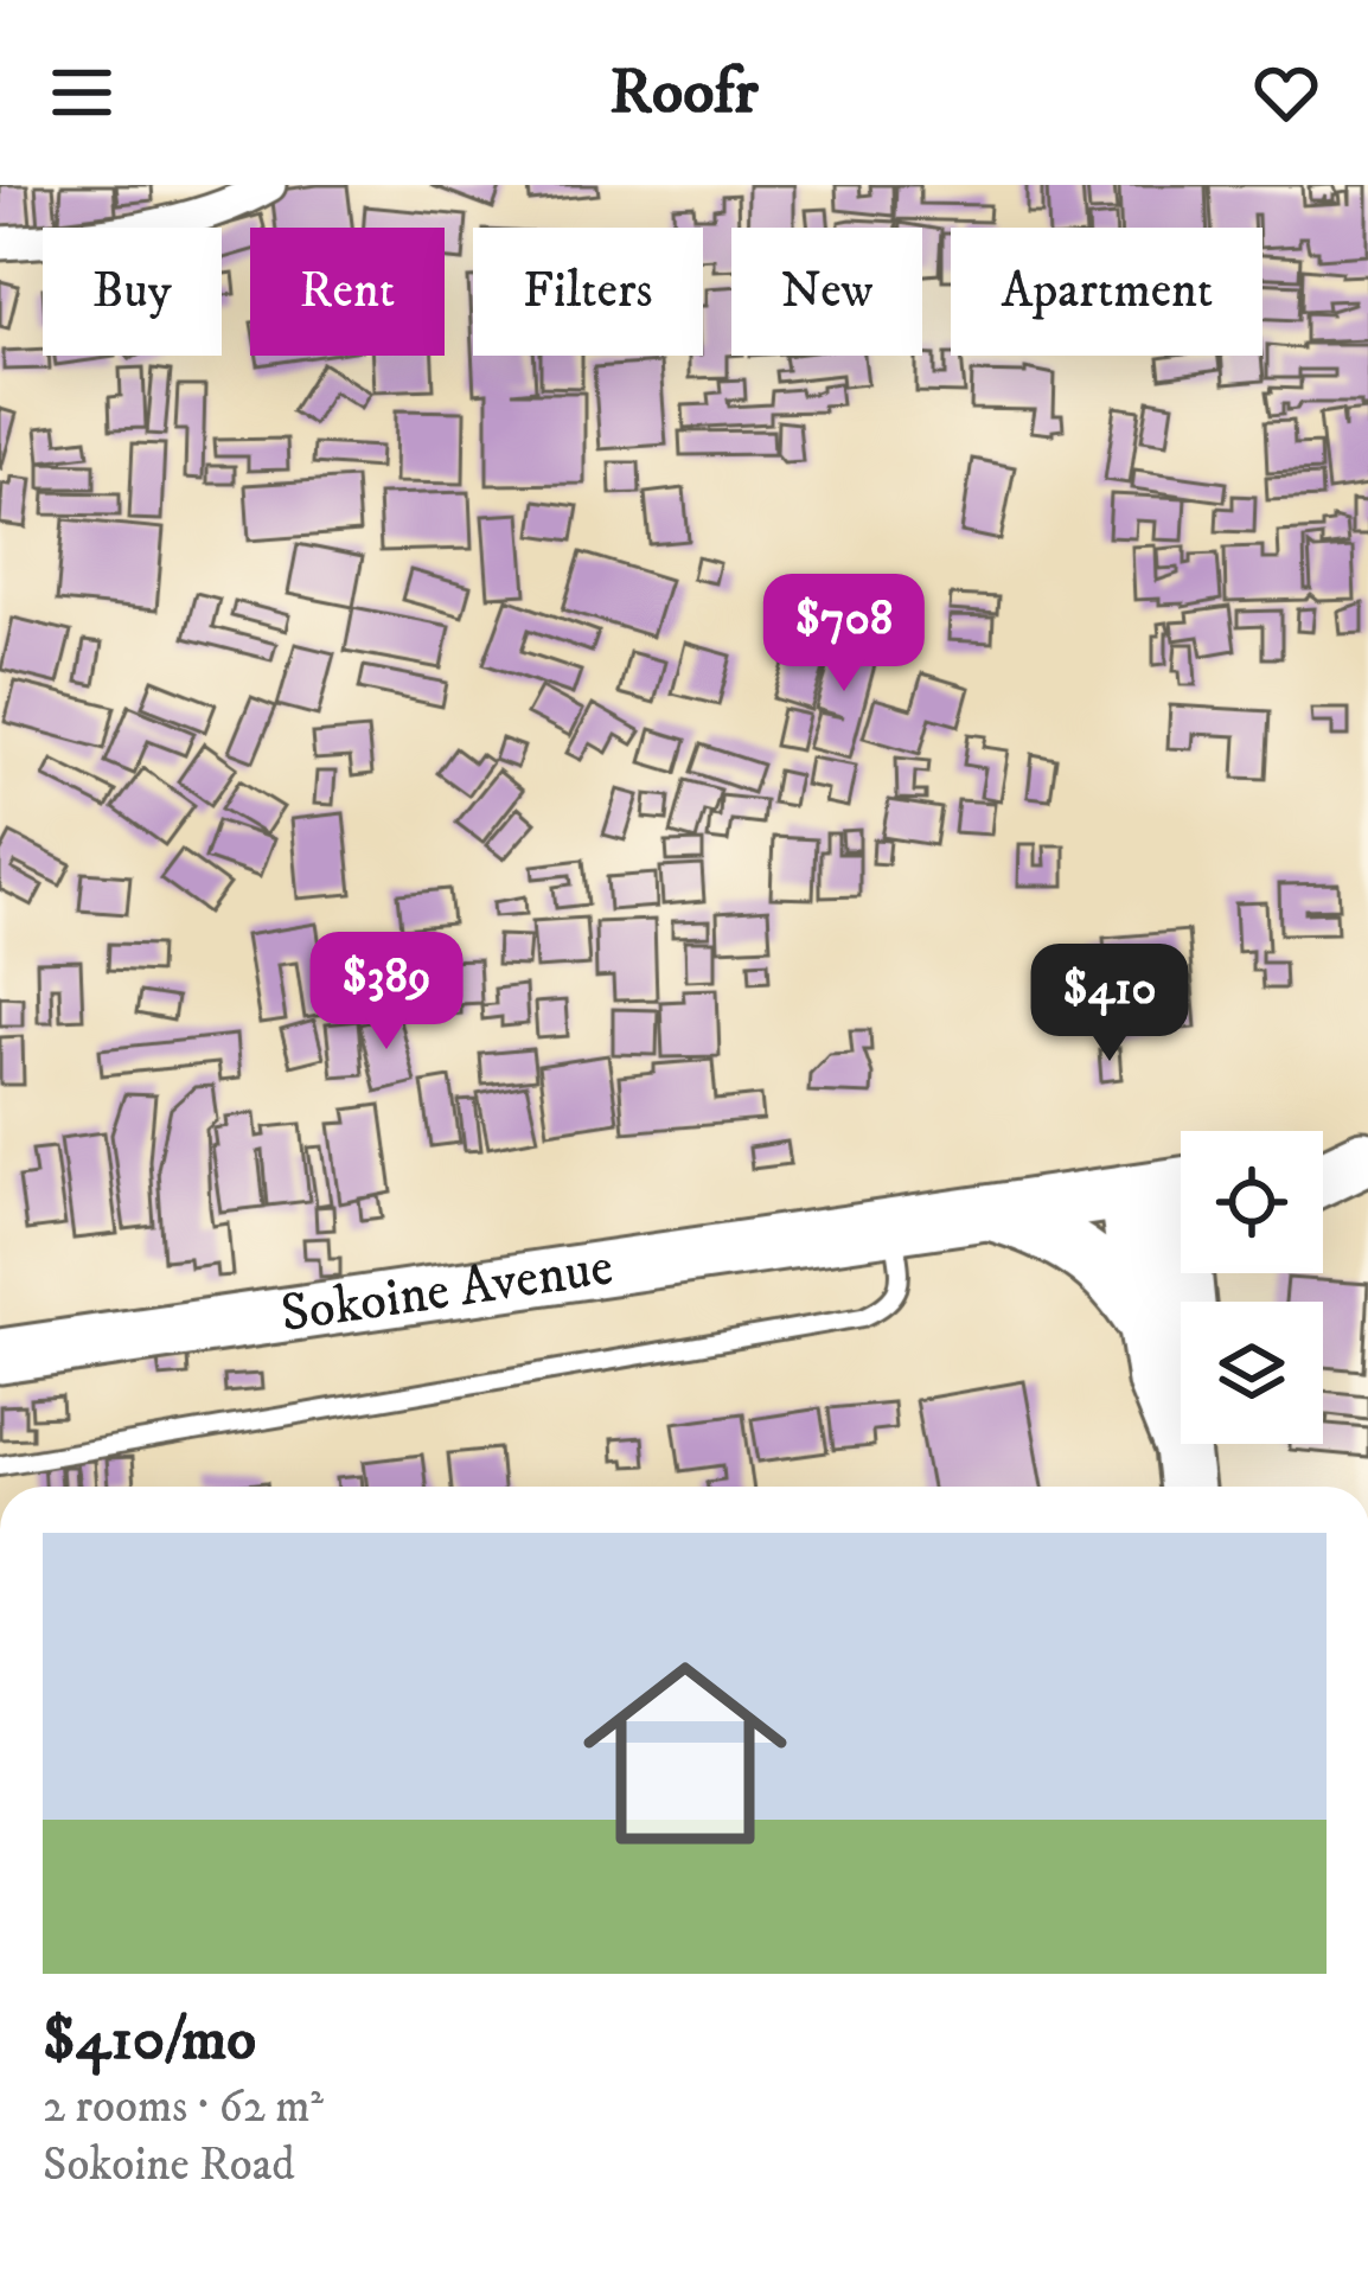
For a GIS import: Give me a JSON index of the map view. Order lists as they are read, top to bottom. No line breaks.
{"streets":{"main road":["Sokoine Avenue"]},"page":{"header":"Roofr","chip":["Buy","Rent","Filters","New","Apartment"],"price":["$708","$389","$410"],"list":[{"name":"$410/mo","note":"2 rooms · 62 m² · Sokoine Road"}]}}
